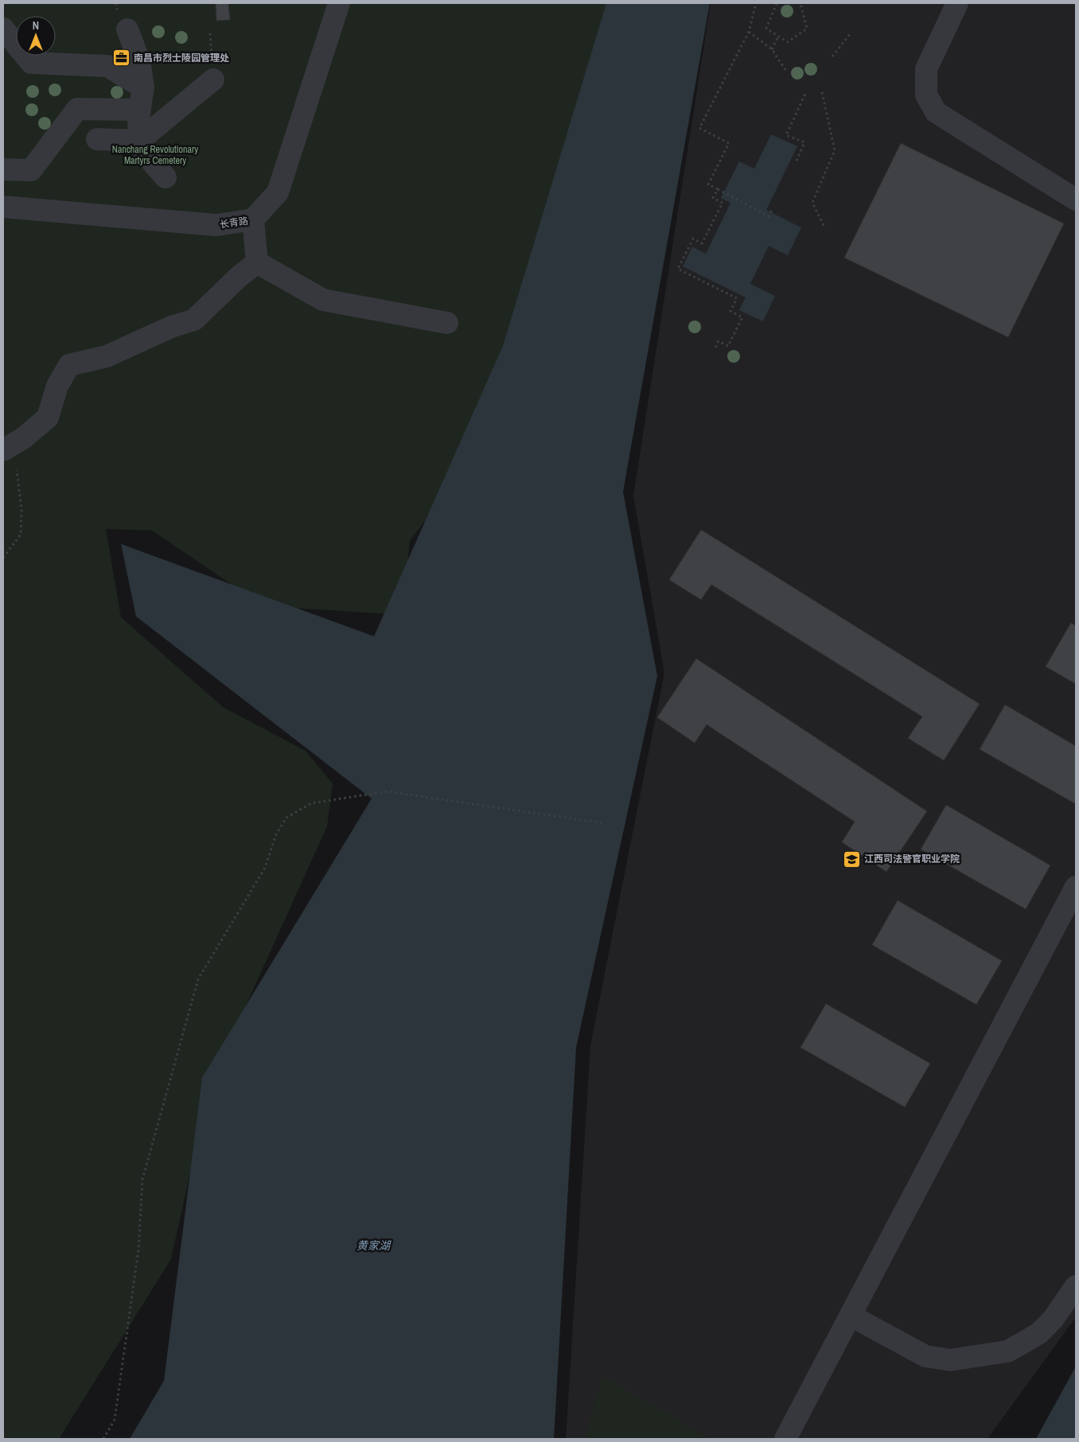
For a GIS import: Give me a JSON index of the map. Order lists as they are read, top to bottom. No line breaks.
{"streets":{"street":["长青路"]},"water":["黄家湖"],"parks":["Nanchang Revolutionary Martyrs Cemetery"],"places":{"office":["南昌市烈士陵园管理处"],"school or university":["江西司法警官职业学院"]},"north":"top"}
